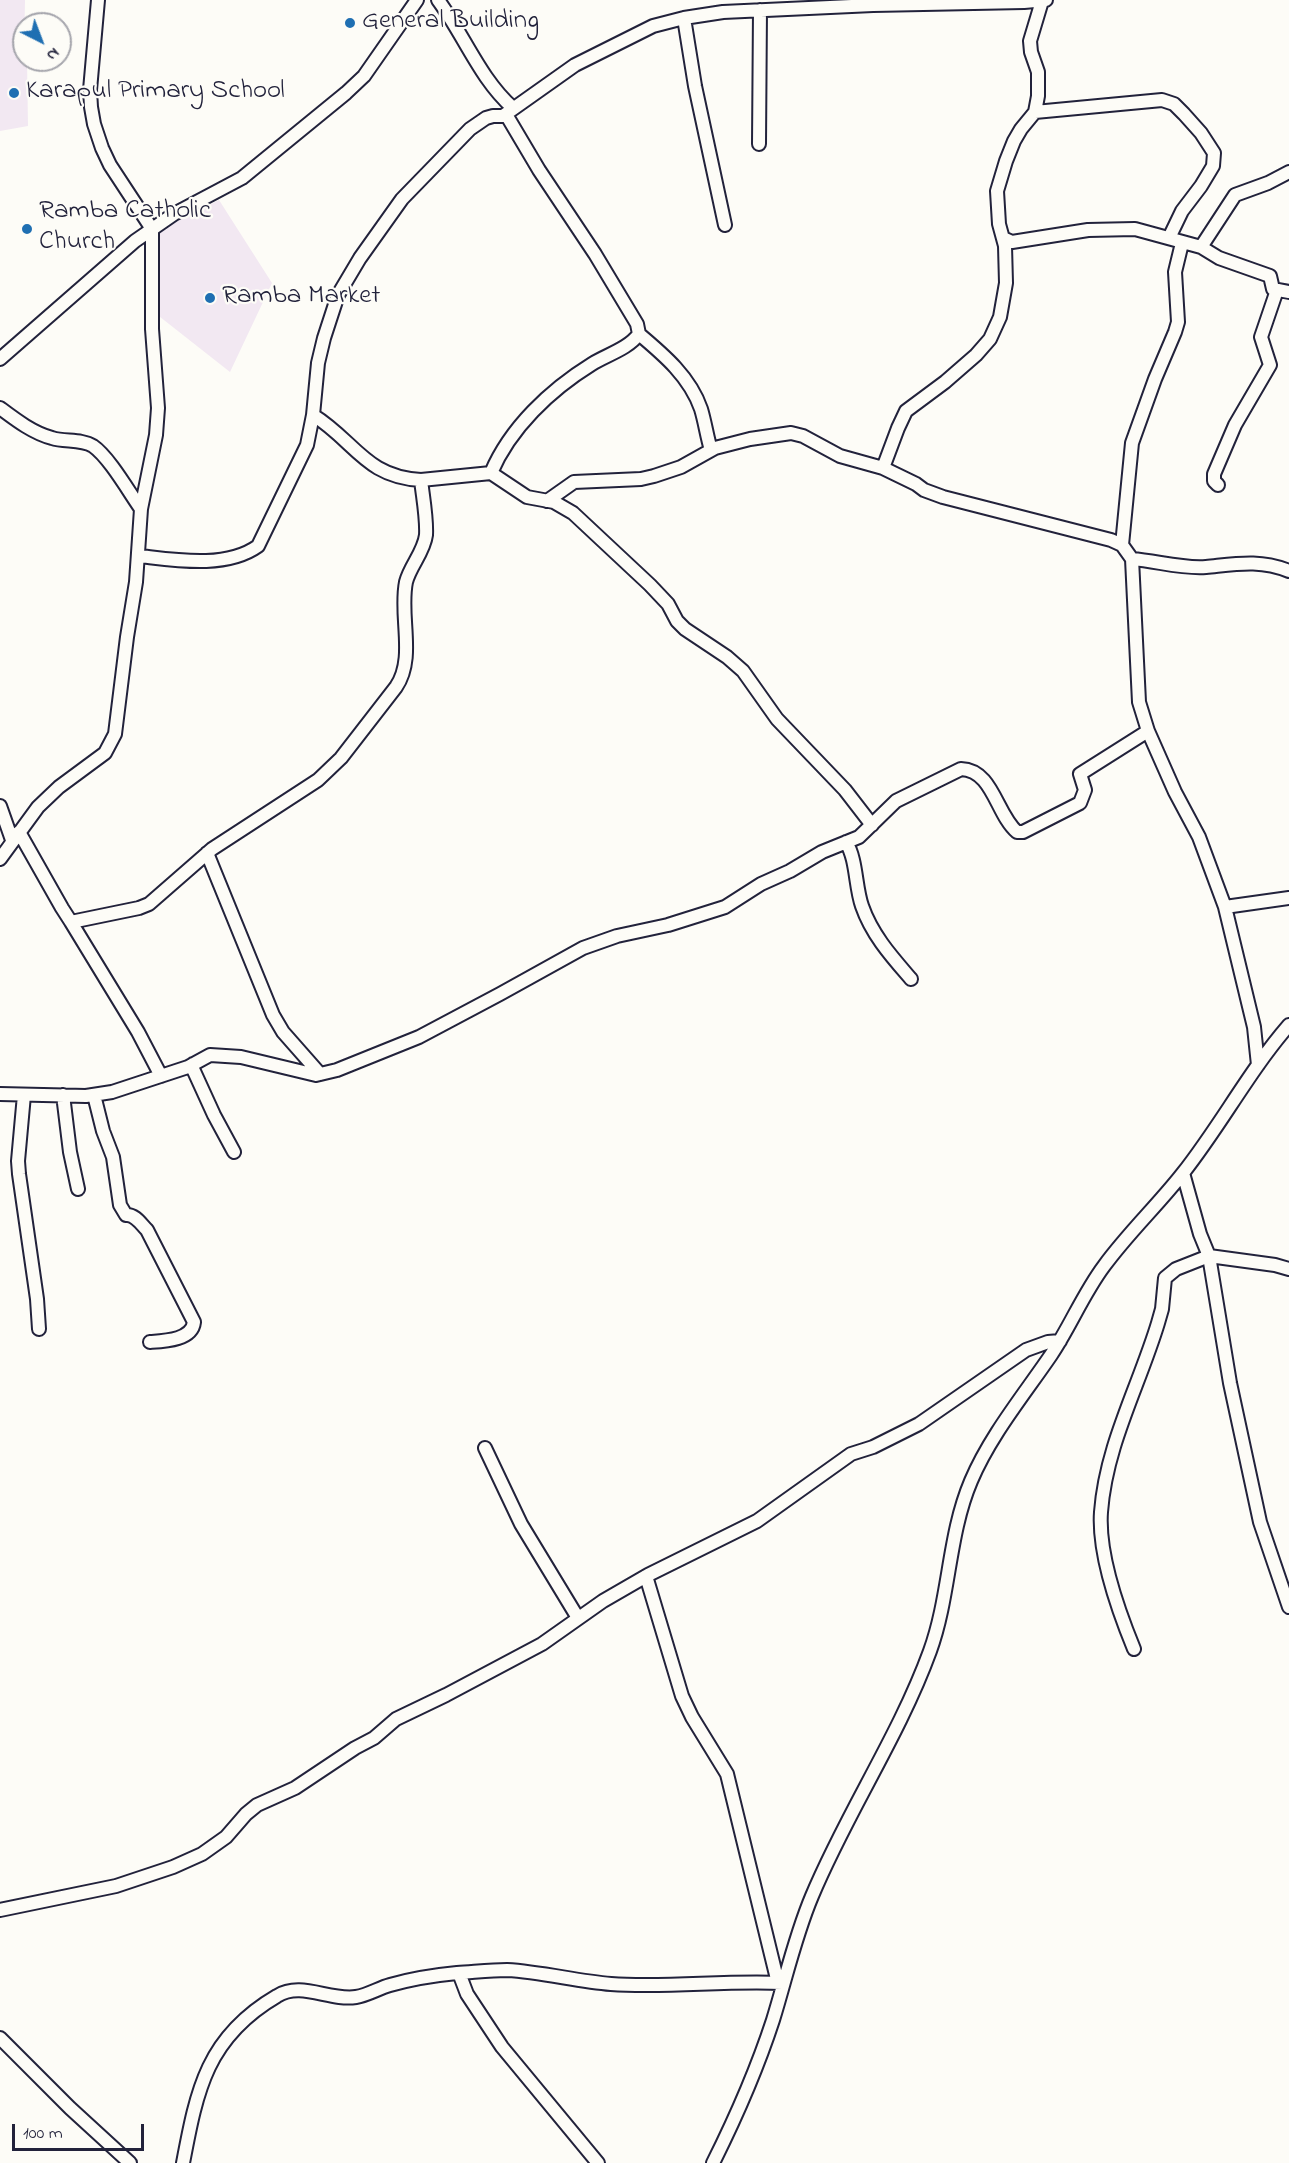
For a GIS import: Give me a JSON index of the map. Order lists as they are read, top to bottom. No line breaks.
{"places":["General Building","Karapul Primary School","Ramba Catholic Church","Ramba Market"],"scale_bar":"100 m","north":"bottom right"}
